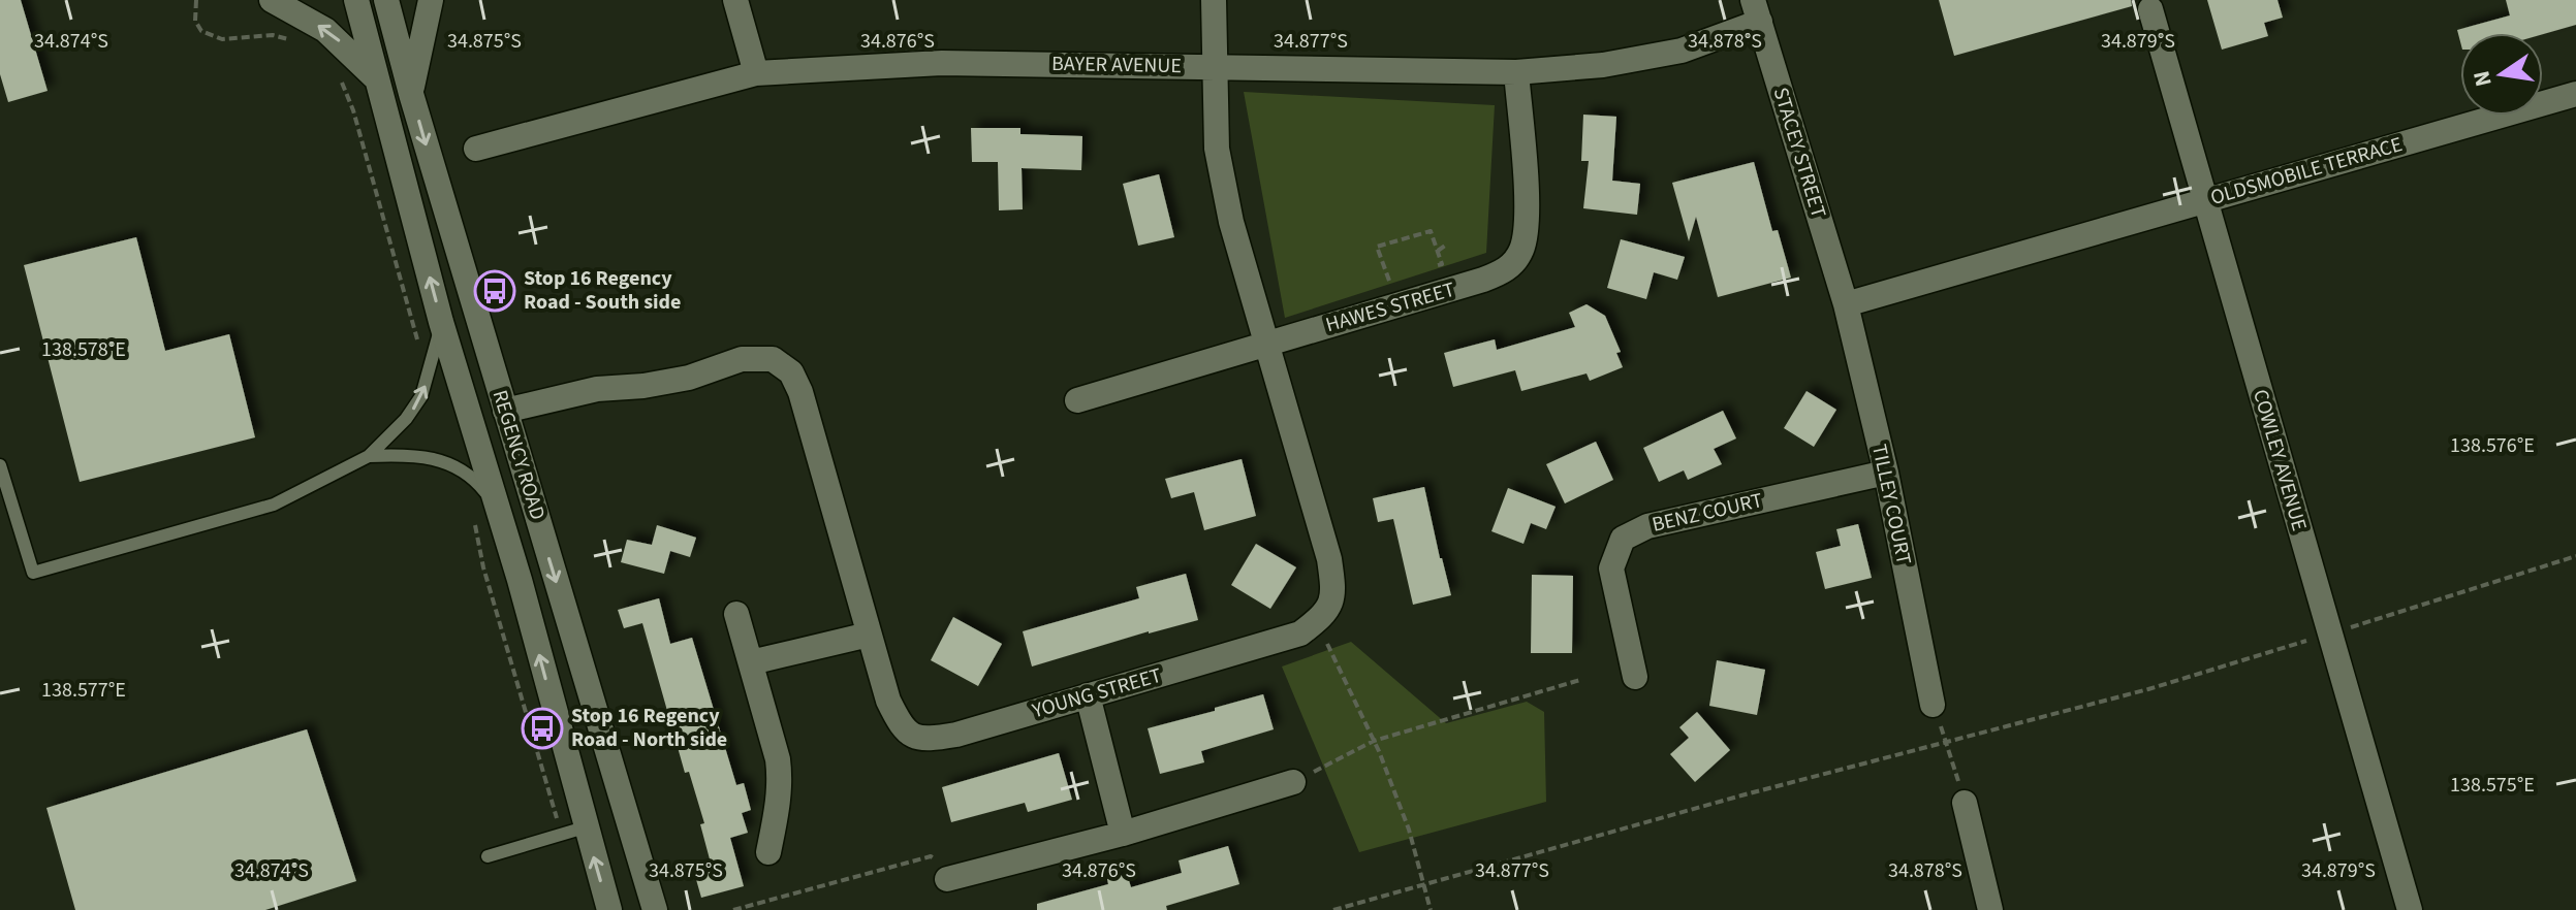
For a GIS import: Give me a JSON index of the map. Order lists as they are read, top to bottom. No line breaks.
{"streets":{"street":["BAYER AVENUE","STACEY STREET","OLDSMOBILE TERRACE","HAWES STREET","REGENCY ROAD","COWLEY AVENUE","TILLEY COURT","BENZ COURT","YOUNG STREET"]},"crossings":[["BAYER AVENUE","STACEY STREET"],["BAYER AVENUE","HAWES STREET"],["STACEY STREET","OLDSMOBILE TERRACE"],["STACEY STREET","TILLEY COURT"],["OLDSMOBILE TERRACE","COWLEY AVENUE"],["OLDSMOBILE TERRACE","TILLEY COURT"],["REGENCY ROAD","YOUNG STREET"],["TILLEY COURT","BENZ COURT"]],"places":{"bus stop":["Stop 16 Regency Road - South side","Stop 16 Regency Road - North side"]},"north":"left","coordinates":["34.874°S","34.875°S","34.876°S","34.877°S","34.878°S","34.879°S","138.578°E","138.576°E","138.577°E","138.575°E"]}
